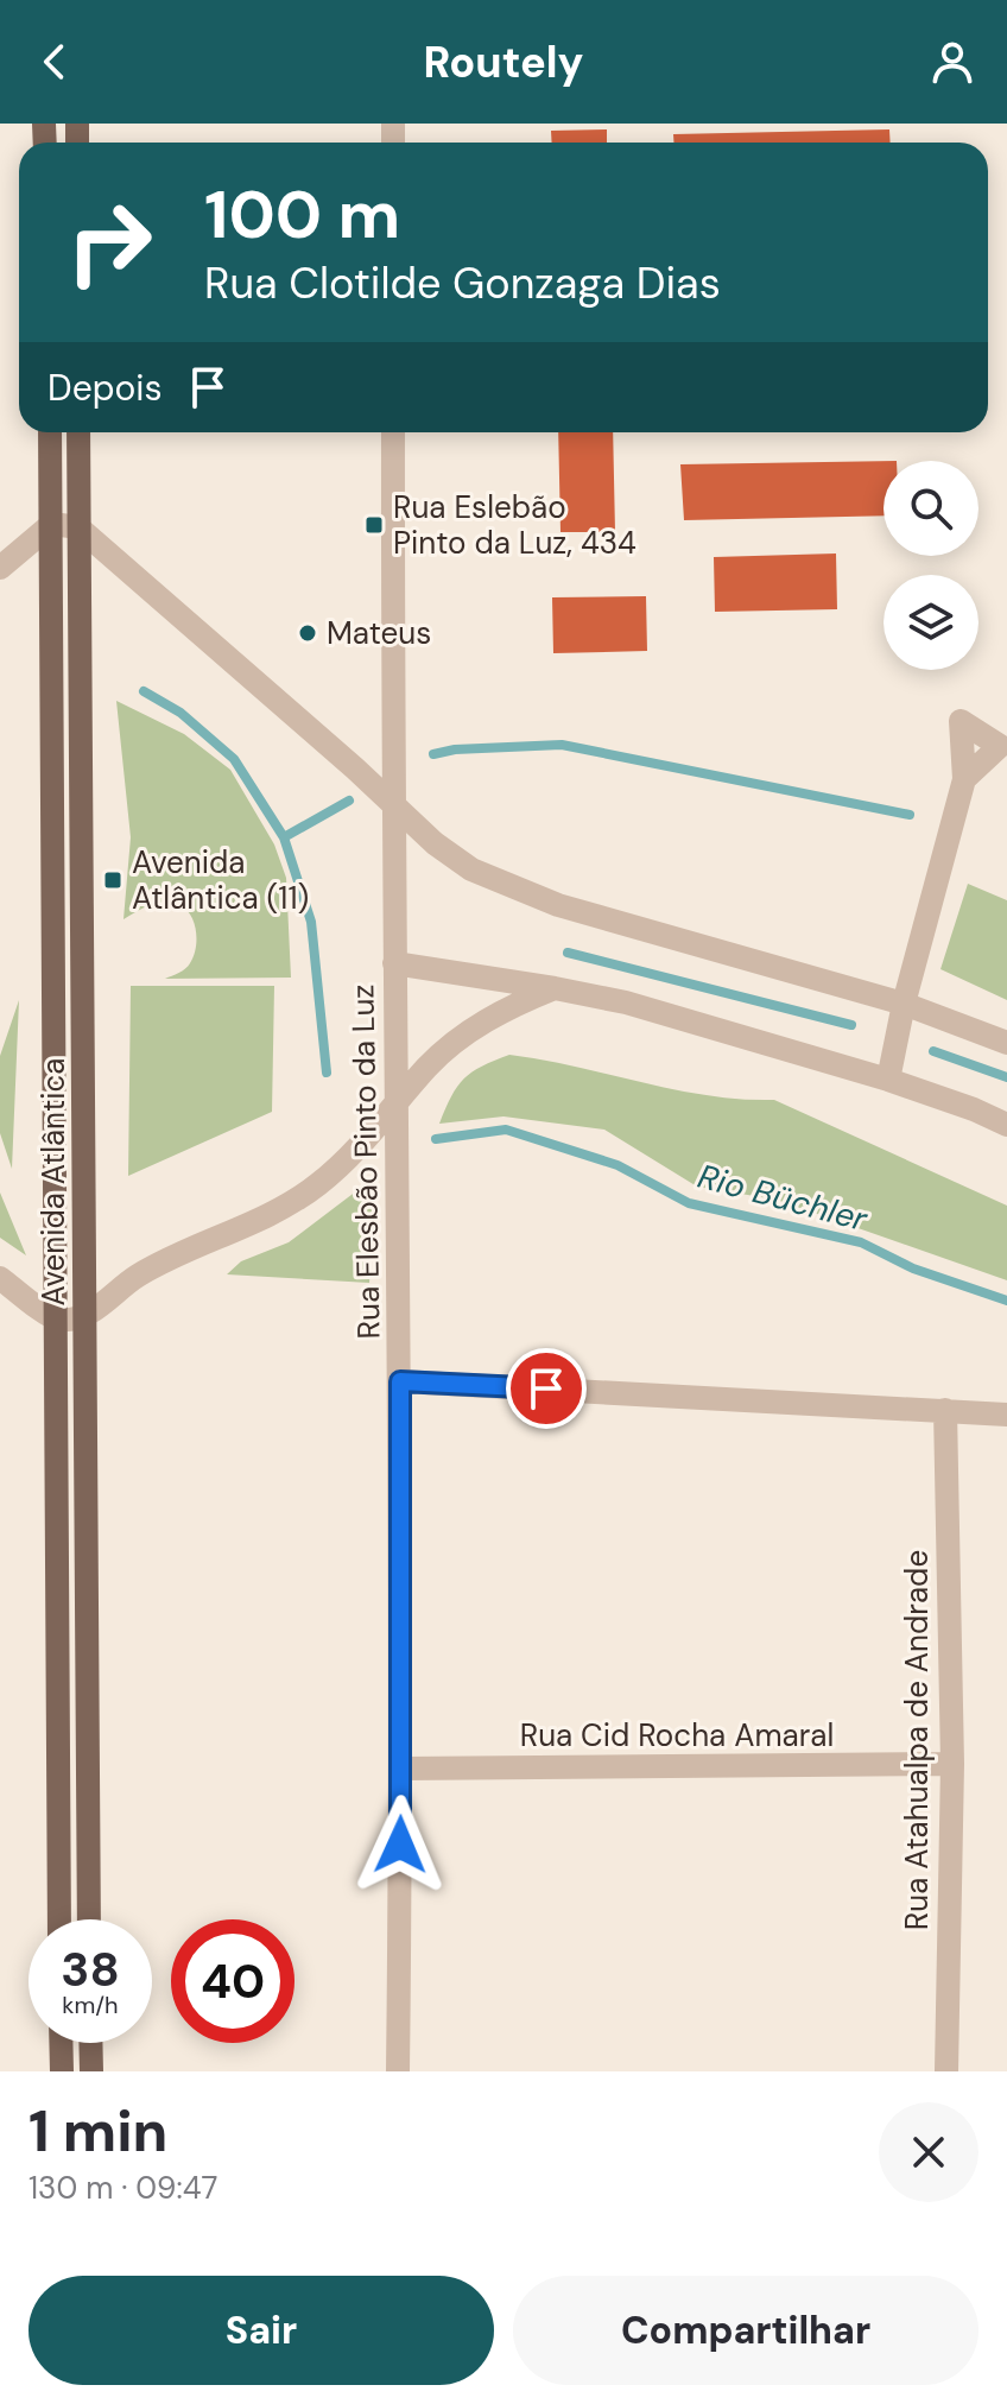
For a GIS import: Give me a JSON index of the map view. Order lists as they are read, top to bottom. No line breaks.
{"streets":{"main road":["Avenida Atlântica"],"street":["Rua Elesbão Pinto da Luz","Rua Cid Rocha Amaral","Rua Atahualpa de Andrade"]},"crossings":[["Rua Elesbão Pinto da Luz","Rua Cid Rocha Amaral"],["Rua Cid Rocha Amaral","Rua Atahualpa de Andrade"]],"water":["Rio Büchler"],"places":{"transit":["Rua Eslebão Pinto da Luz, 434","Avenida Atlântica (11)"],"other":["Mateus"]},"page":{"header":"Routely","turn":["100 m","Rua Clotilde Gonzaga Dias"],"then":"Depois","speed":"38 km/h","limit":"40","heading":["1 min","130 m · 09:47"],"buttons":["Sair","Compartilhar"]}}
